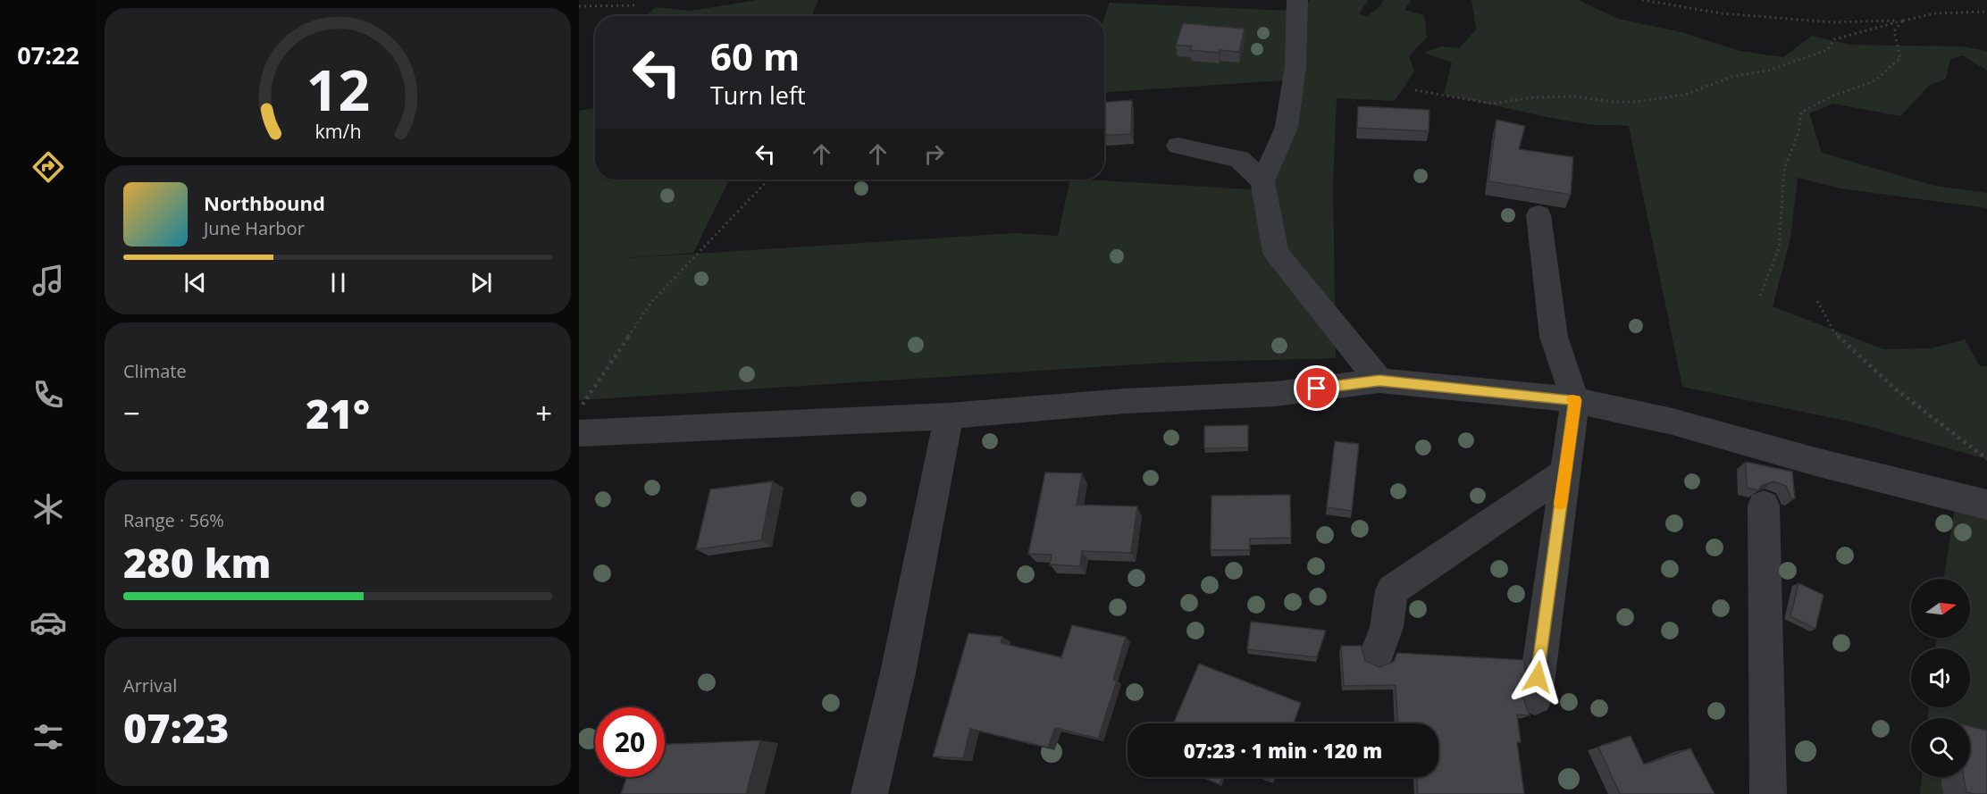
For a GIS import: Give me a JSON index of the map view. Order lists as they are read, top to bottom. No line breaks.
{"north":"right","page":{"tabs":"07:22","turn":["60 m","Turn left"],"song":["Northbound","June Harbor"],"tile":["Climate",["Range · 56%","280 km"],["Arrival","07:23"]],"heat":["−","21°","+"],"limit":"20","trip":"07:23 · 1 min · 120 m","gauge":["12","km/h"]}}
